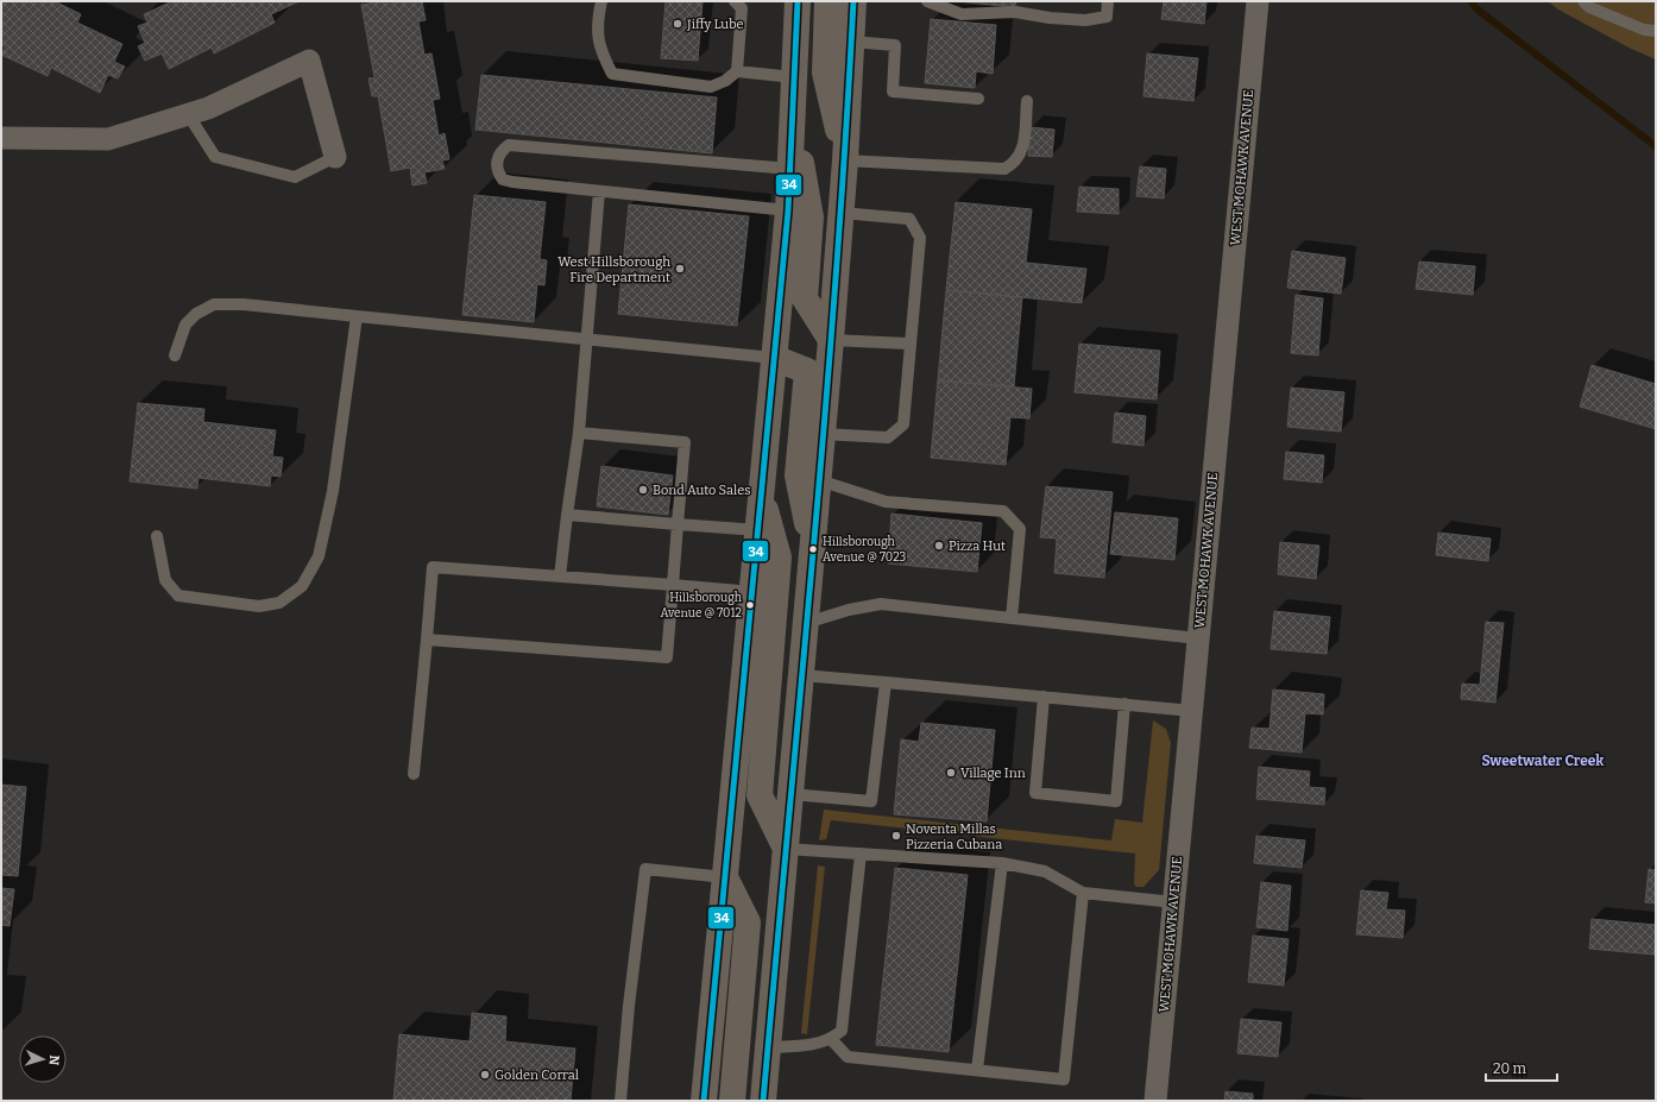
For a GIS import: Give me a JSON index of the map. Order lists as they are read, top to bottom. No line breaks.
{"streets":{"street":["WEST MOHAWK AVENUE"]},"districts":["Sweetwater Creek"],"places":["Jiffy Lube","West Hillsborough Fire Department","Bond Auto Sales","Pizza Hut","Hillsborough Avenue @ 7023","Hillsborough Avenue @ 7012","Village Inn","Noventa Millas Pizzeria Cubana","Golden Corral"],"lines":["transit line 34"],"scale_bar":"20 m","north":"right"}
